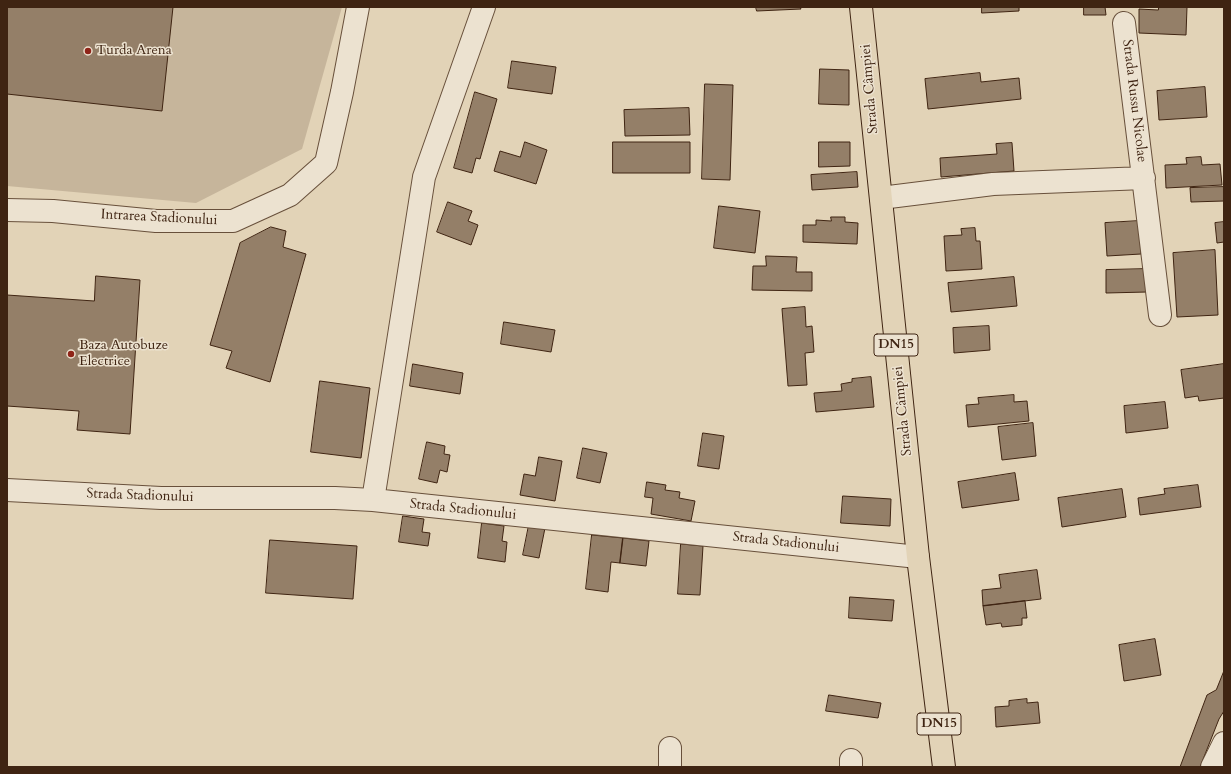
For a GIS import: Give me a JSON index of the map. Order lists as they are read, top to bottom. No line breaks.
{"streets":{"main road":["Strada Câmpiei","DN15"],"street":["Strada Russu Nicolae","Intrarea Stadionului","Strada Stadionului"]},"crossings":[["Strada Câmpiei","Strada Russu Nicolae"],["Strada Câmpiei","Strada Stadionului"]],"places":["Turda Arena","Baza Autobuze Electrice"]}
